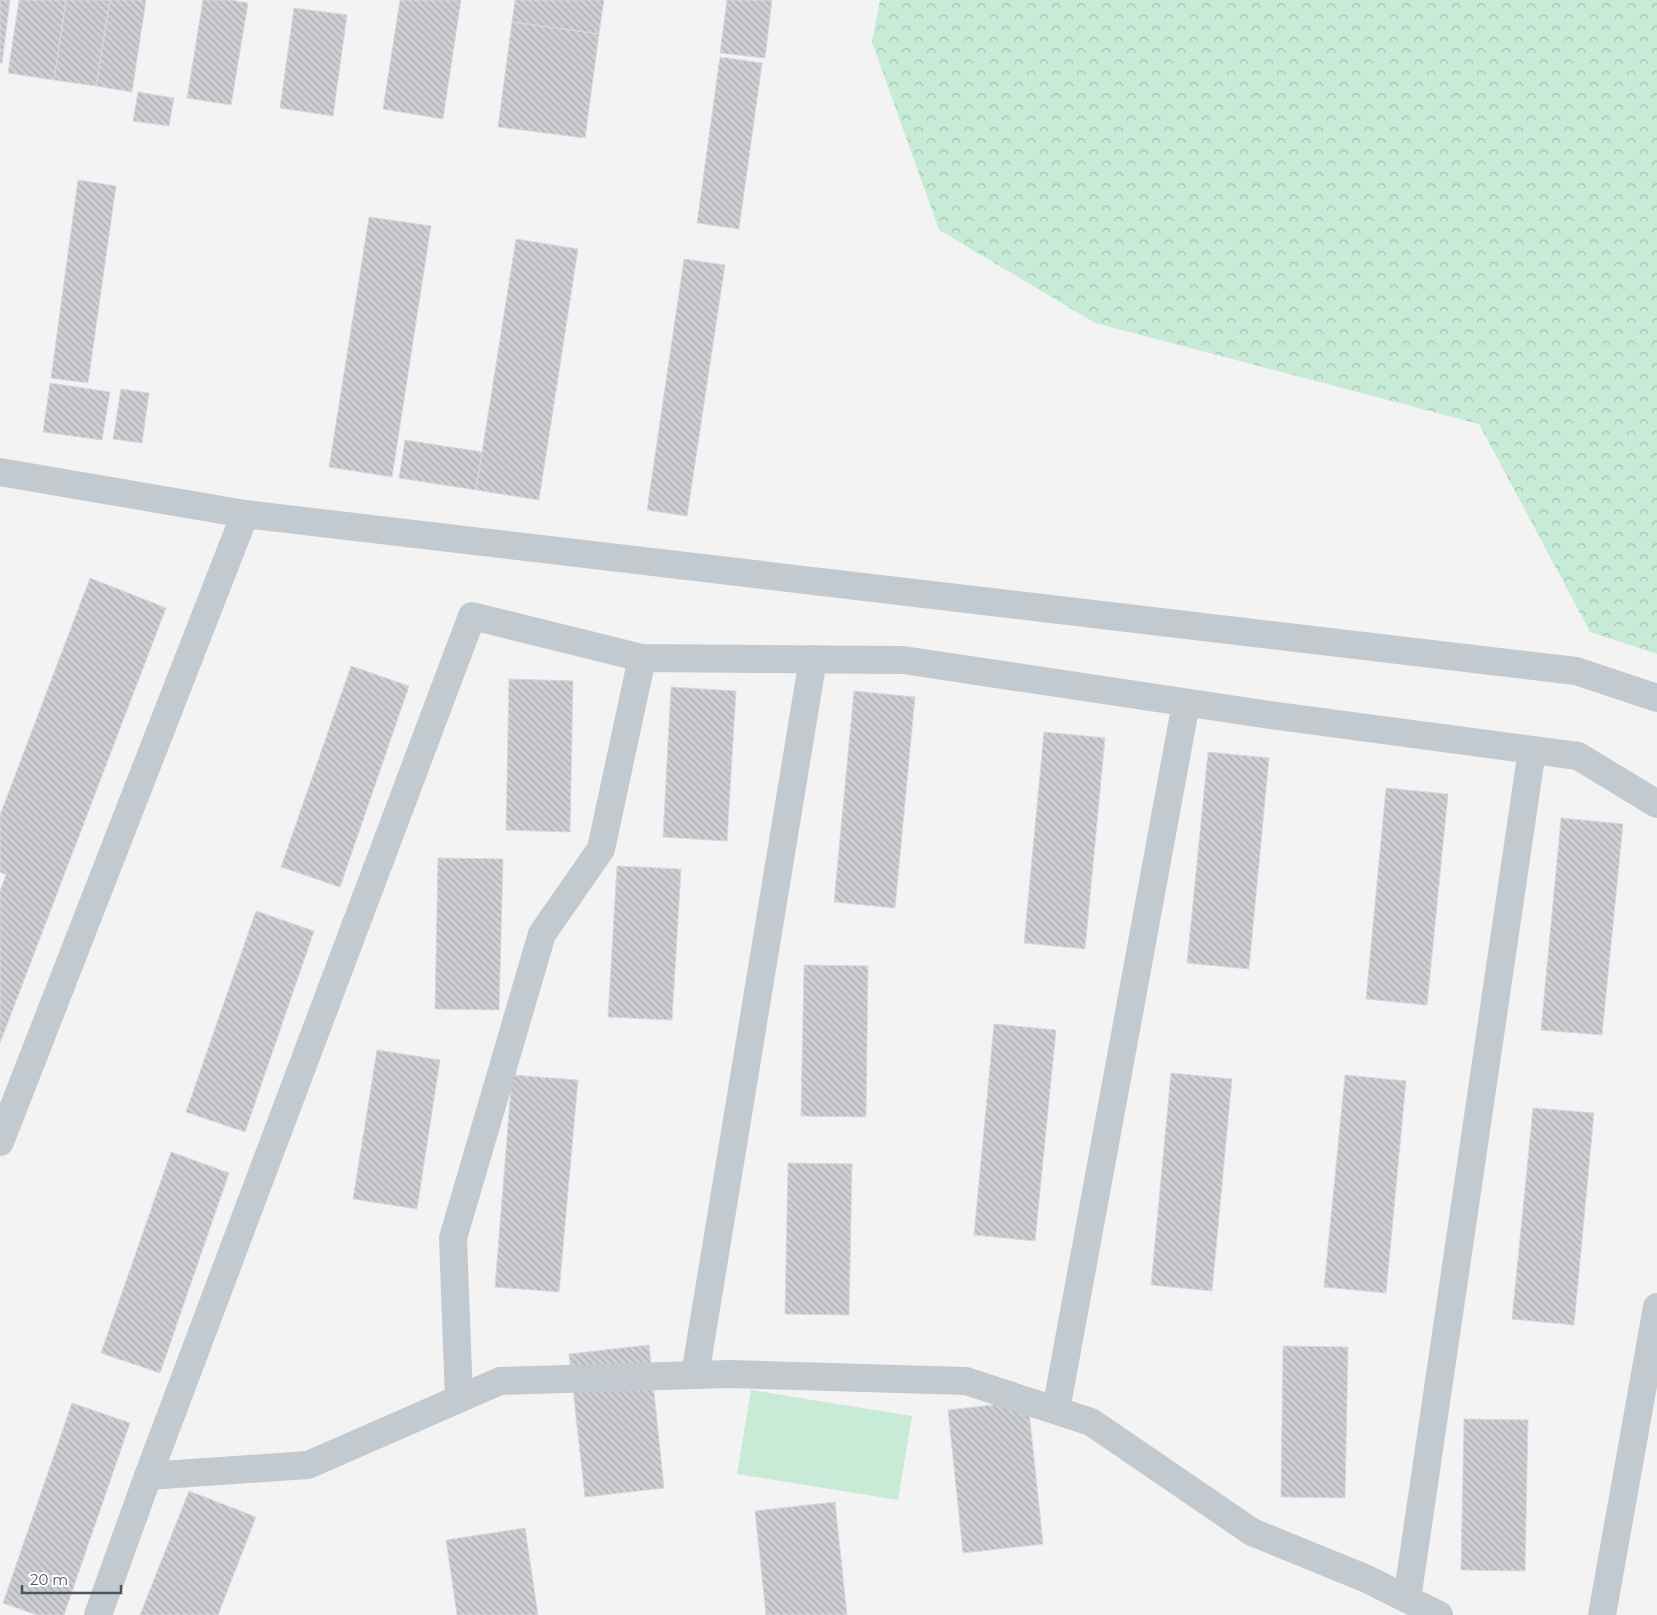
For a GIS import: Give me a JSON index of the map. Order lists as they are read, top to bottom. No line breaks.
{"scale_bar":"20 m"}
